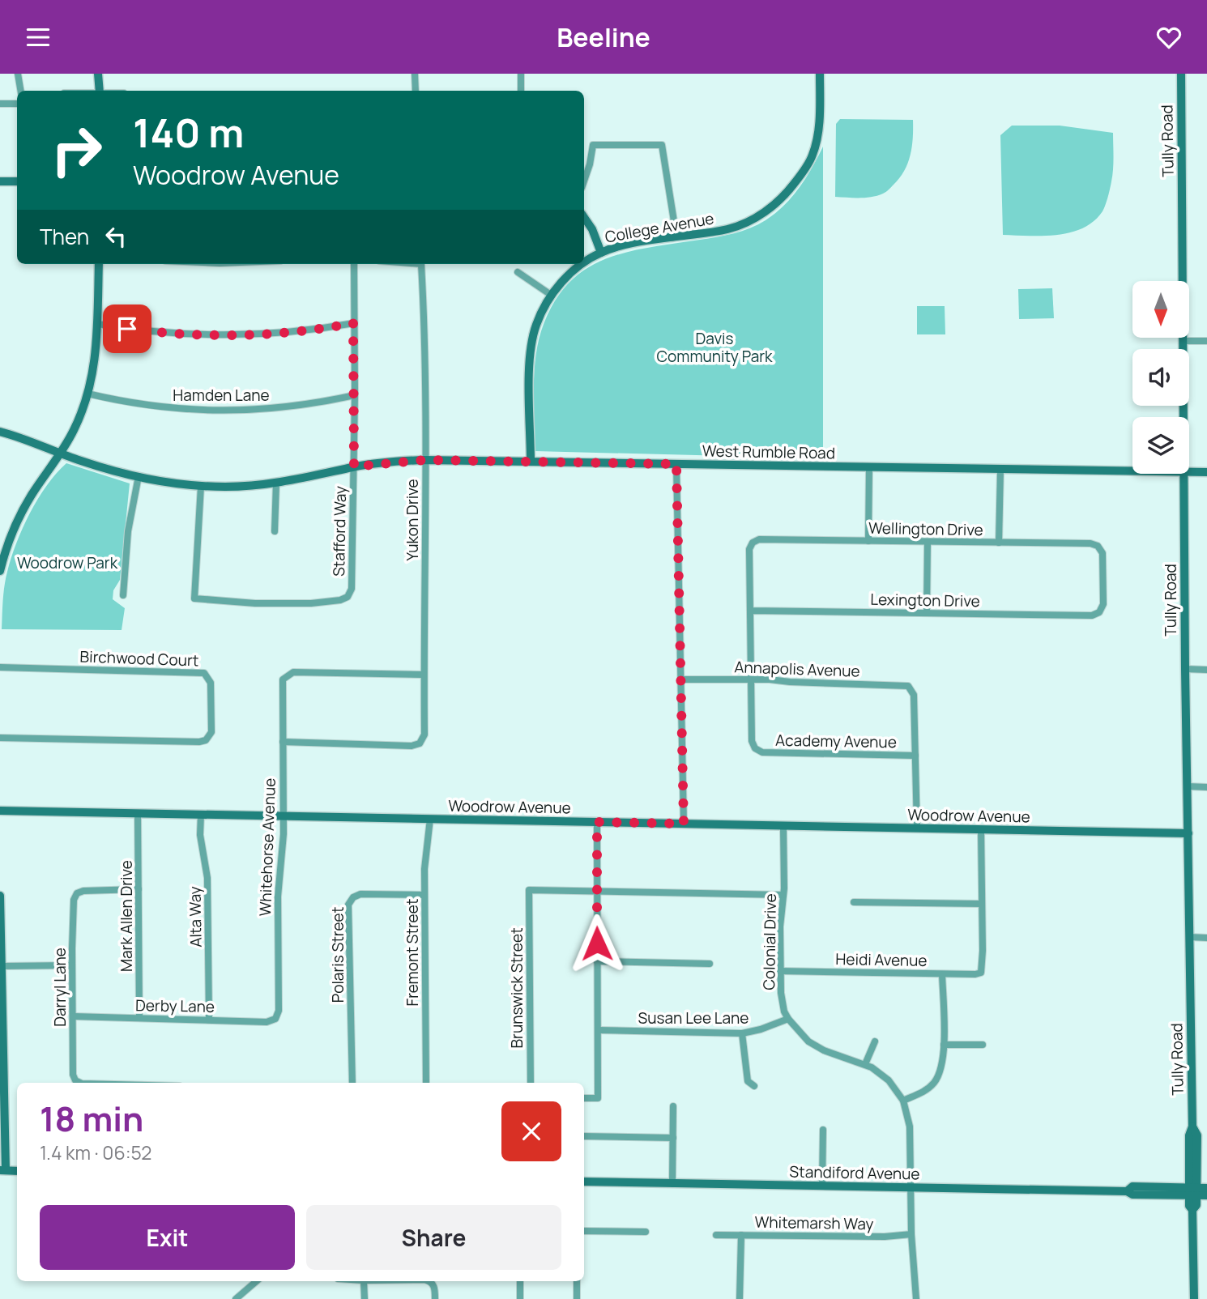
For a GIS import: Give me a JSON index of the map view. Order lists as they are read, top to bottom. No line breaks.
{"streets":{"street":["Tully Road","College Avenue","Hamden Lane","West Rumble Road","Yukon Drive","Wellington Drive","Stafford Way","Lexington Drive","Birchwood Court","Annapolis Avenue","Academy Avenue","Woodrow Avenue","Whitehorse Avenue","Mark Allen Drive","Alta Way","Colonial Drive","Fremont Street","Polaris Street","Heidi Avenue","Darryl Lane","Brunswick Street","Derby Lane","Susan Lee Lane","Standiford Avenue","Whitemarsh Way"]},"crossings":[["Tully Road","Woodrow Avenue"],["Tully Road","Standiford Avenue"],["College Avenue","West Rumble Road"],["Hamden Lane","Stafford Way"],["West Rumble Road","Yukon Drive"],["West Rumble Road","Stafford Way"],["Yukon Drive","Whitehorse Avenue"],["Wellington Drive","Lexington Drive"],["Annapolis Avenue","Academy Avenue"],["Woodrow Avenue","Whitehorse Avenue"],["Woodrow Avenue","Mark Allen Drive"],["Woodrow Avenue","Alta Way"],["Woodrow Avenue","Colonial Drive"],["Woodrow Avenue","Fremont Street"],["Whitehorse Avenue","Derby Lane"],["Mark Allen Drive","Darryl Lane"],["Mark Allen Drive","Derby Lane"],["Alta Way","Derby Lane"],["Colonial Drive","Heidi Avenue"],["Colonial Drive","Susan Lee Lane"],["Colonial Drive","Standiford Avenue"],["Colonial Drive","Whitemarsh Way"],["Fremont Street","Polaris Street"],["Darryl Lane","Derby Lane"]],"parks":["Davis Community Park","Woodrow Park"],"north":"bottom","page":{"header":"Beeline","turn":["140 m","Woodrow Avenue"],"then":"Then","heading":["18 min","1.4 km · 06:52"],"buttons":["Exit","Share"]}}
